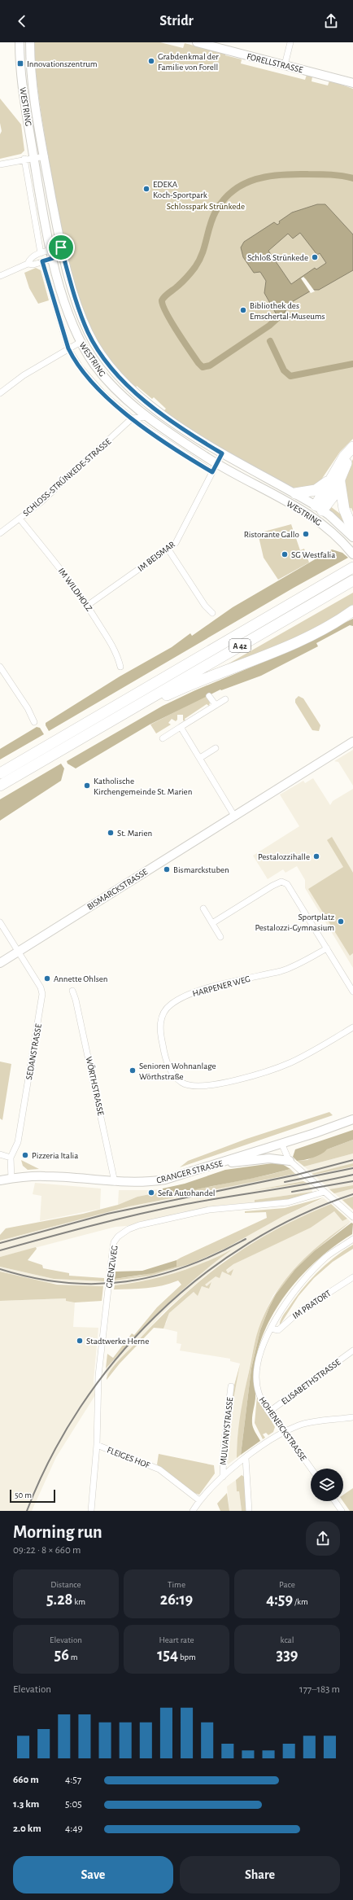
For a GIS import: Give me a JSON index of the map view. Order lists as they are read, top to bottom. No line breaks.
{"streets":{"highway":["A 42"],"main road":["FORELLSTRASSE","WESTRING","BISMARCKSTRASSE","CRANGER STRASSE"],"street":["SCHLOSS-STRÜNKEDE-STRASSE","IM BEISMAR","IM WILDHOLZ","HARPENER WEG","SEDANSTRASSE","WÖRTHSTRASSE","GRENZWEG","IM PRATORT","ELISABETHSTRASSE","HOHENEICKSTRASSE","MULVANYSTRASSE","FLEIGES HOF"]},"crossings":[["WESTRING","SCHLOSS-STRÜNKEDE-STRASSE"],["WESTRING","IM BEISMAR"],["SCHLOSS-STRÜNKEDE-STRASSE","IM WILDHOLZ"],["IM BEISMAR","IM WILDHOLZ"],["BISMARCKSTRASSE","SEDANSTRASSE"],["WÖRTHSTRASSE","CRANGER STRASSE"],["GRENZWEG","FLEIGES HOF"],["IM PRATORT","HOHENEICKSTRASSE"],["ELISABETHSTRASSE","HOHENEICKSTRASSE"],["HOHENEICKSTRASSE","MULVANYSTRASSE"],["MULVANYSTRASSE","FLEIGES HOF"]],"parks":["Schlosspark Strünkede"],"places":{"other":["Grabdenkmal der Familie von Forell","EDEKA Koch-Sportpark","Schloß Strünkede","Bibliothek des Emschertal-Museums","Ristorante Gallo","SG Westfalia","Katholische Kirchengemeinde St. Marien","St. Marien","Pestalozzihalle","Bismarckstuben","Sportplatz Pestalozzi-Gymnasium","Annette Ohlsen","Senioren Wohnanlage Wörthstraße","Pizzeria Italia","Sefa Autohandel","Stadtwerke Herne"],"transit":["Innovationszentrum"]},"scale_bar":"50 m","page":{"header":"Stridr","scale":"50 m","heading":["Morning run","09:22 · 8 × 660 m"],"stats":[["Distance","5.28 km"],["Time","26:19"],["Pace","4:59 /km"],["Elevation","56 m"],["Heart rate","154 bpm"],["kcal","339"]],"chart":["Elevation","177–183 m"],"list":[{"name":"660 m","note":"4:57"},{"name":"1.3 km","note":"5:05"},{"name":"2.0 km","note":"4:49"}],"buttons":["Save","Share"]}}
